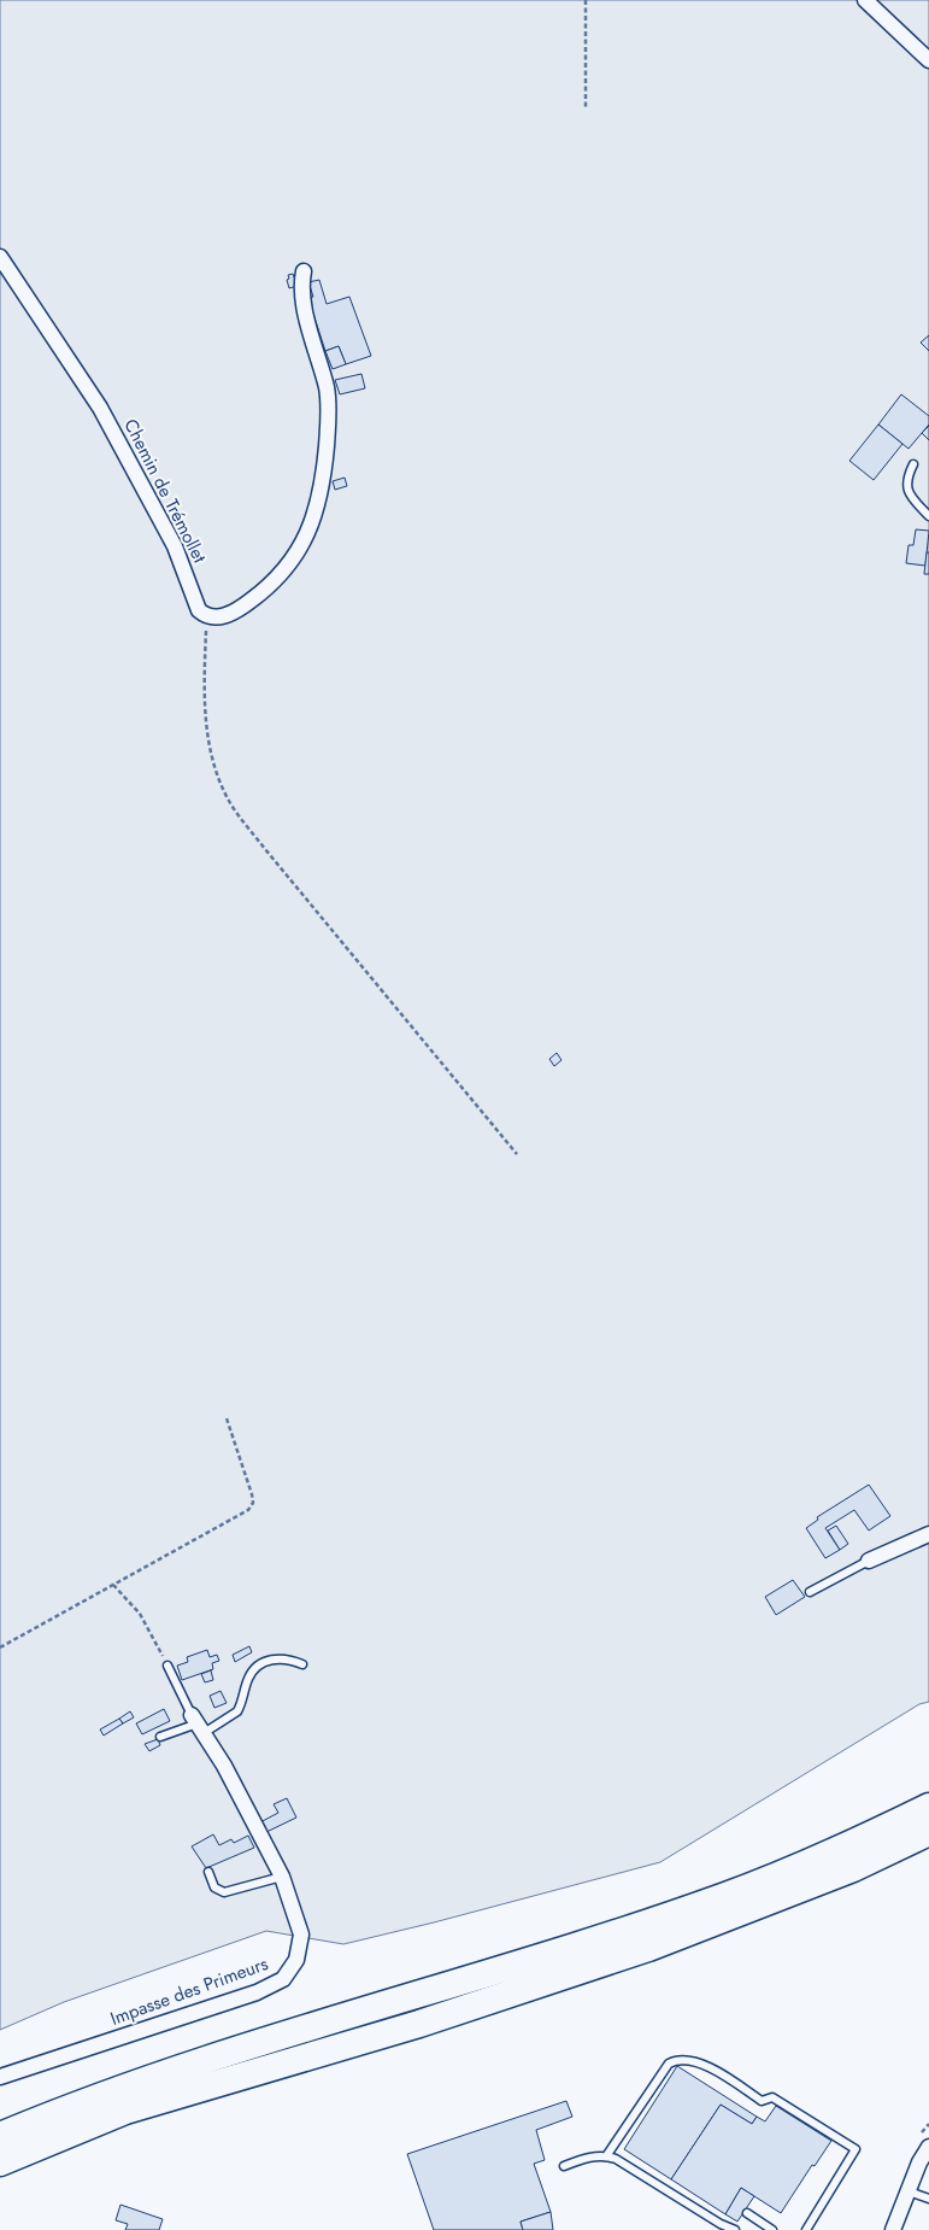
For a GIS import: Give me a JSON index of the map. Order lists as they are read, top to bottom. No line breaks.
{"streets":{"street":["Chemin de Trémollet","Impasse des Primeurs"]}}
